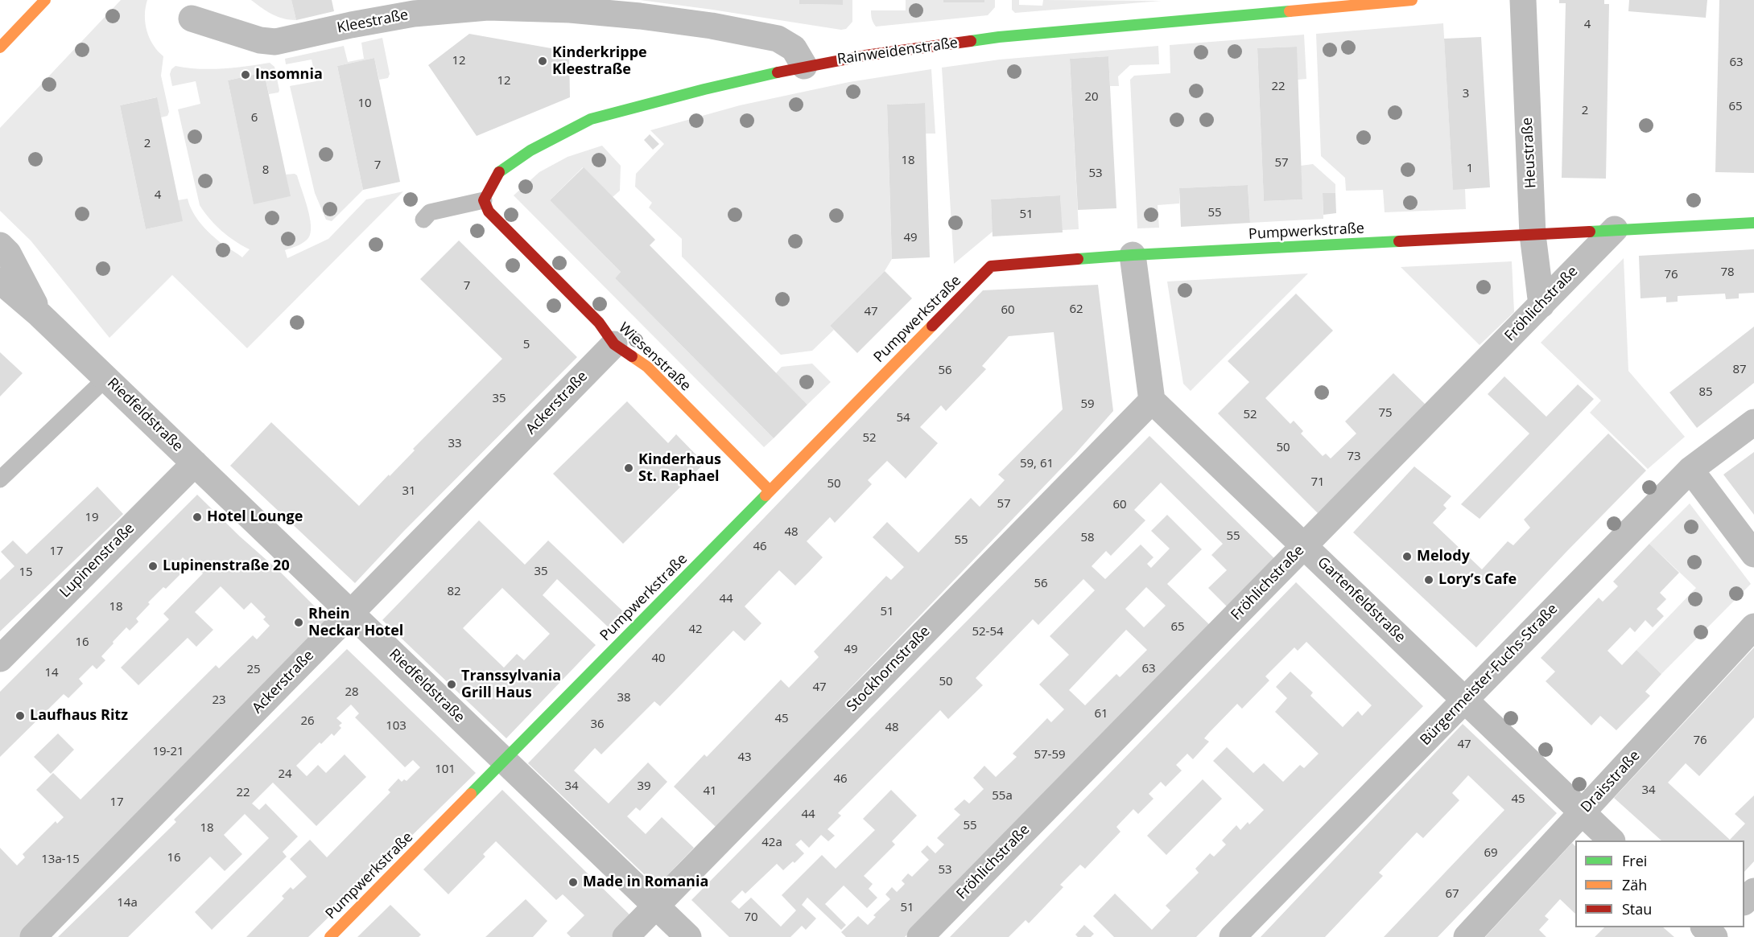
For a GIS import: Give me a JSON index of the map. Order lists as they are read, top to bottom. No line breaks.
{"streets":{"street":["Kleestraße","Rainweidenstraße","Heustraße","Pumpwerkstraße","Fröhlichstraße","Wiesenstraße","Ackerstraße","Riedfeldstraße","Lupinenstraße","Gartenfeldstraße","Stockhornstraße","Bürgermeister-Fuchs-Straße","Draisstraße"]},"crossings":[["Kleestraße","Rainweidenstraße"],["Rainweidenstraße","Wiesenstraße"],["Heustraße","Pumpwerkstraße"],["Heustraße","Fröhlichstraße"],["Pumpwerkstraße","Fröhlichstraße"],["Pumpwerkstraße","Wiesenstraße"],["Pumpwerkstraße","Riedfeldstraße"],["Fröhlichstraße","Gartenfeldstraße"],["Wiesenstraße","Ackerstraße"],["Ackerstraße","Riedfeldstraße"],["Riedfeldstraße","Lupinenstraße"],["Riedfeldstraße","Stockhornstraße"],["Gartenfeldstraße","Stockhornstraße"],["Gartenfeldstraße","Bürgermeister-Fuchs-Straße"],["Gartenfeldstraße","Draisstraße"]],"places":["Kinderkrippe Kleestraße","Insomnia","Kinderhaus St. Raphael","Hotel Lounge","Melody","Lupinenstraße 20","Lory’s Cafe","Rhein Neckar Hotel","Transsylvania Grill Haus","Laufhaus Ritz","Made in Romania"],"house_numbers":["4","12","63","12","22","3","20","10","65","2","6","2","18","57","7","1","8","53","4","55","51","49","78","76","7","62","60","47","5","87","56","85","35","59","75","52","54","52","33","50","73","59, 61","71","50","31","57","60","19","48","55","58","55","46","17","35","15","56","82","44","18","51","65","42","52-54","16","49","40","63","25","14","50","47","28","38","23","61","45","26","36","103","48","76","47","19-21","57-59","43","101","24","46","34","39","34","41","22","55a","45","17","44","55","18","42a","69","16","13a-15","53","67","14a","51","70"],"legend":["Frei","Zäh","Stau"]}
